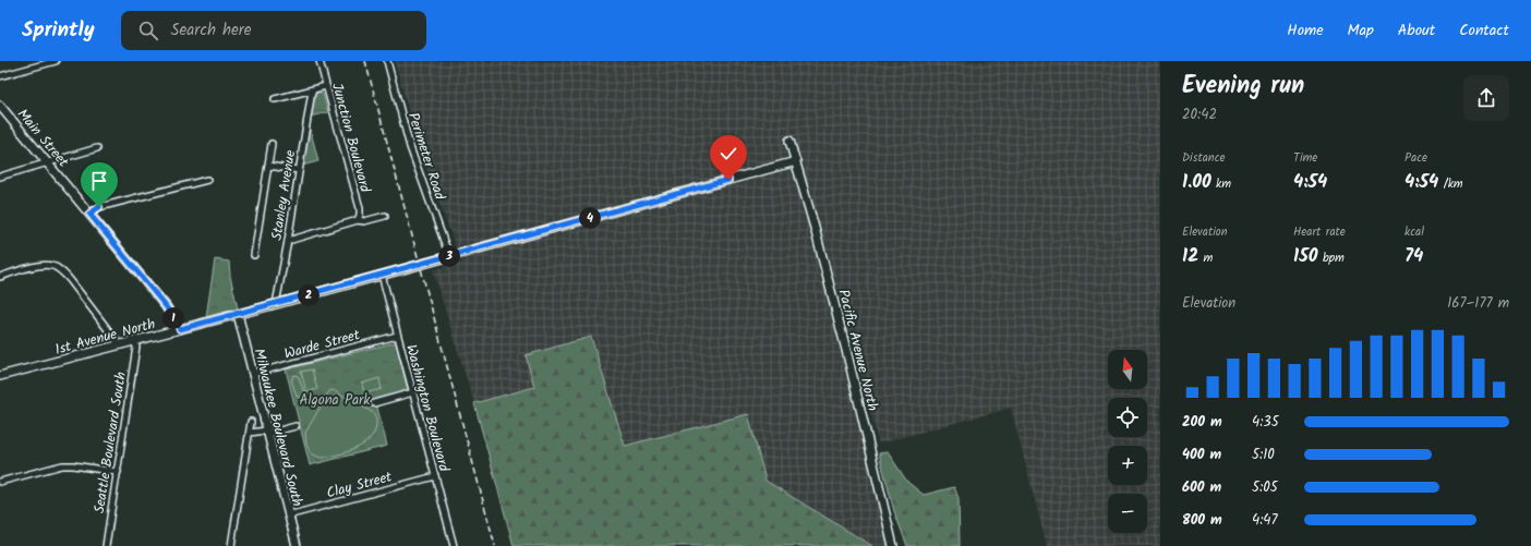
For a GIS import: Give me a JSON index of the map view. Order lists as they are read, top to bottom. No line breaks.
{"streets":{"street":["Main Street","Junction Boulevard","Perimeter Road","Stanley Avenue","1st Avenue North","Warde Street","Pacific Avenue North","Washington Boulevard","Milwaukee Boulevard South","Seattle Boulevard South","Clay Street"]},"crossings":[["Main Street","1st Avenue North"],["Perimeter Road","1st Avenue North"],["Stanley Avenue","1st Avenue North"],["1st Avenue North","Pacific Avenue North"],["1st Avenue North","Washington Boulevard"],["1st Avenue North","Milwaukee Boulevard South"],["1st Avenue North","Seattle Boulevard South"],["Warde Street","Washington Boulevard"],["Warde Street","Milwaukee Boulevard South"],["Washington Boulevard","Clay Street"],["Milwaukee Boulevard South","Clay Street"]],"parks":["Algona Park"],"north":"top","page":{"header":"Sprintly","search":"Search here","nav":["Home","Map","About","Contact"],"heading":["Evening run","20:42"],"stats":[["Distance","1.00 km"],["Time","4:54"],["Pace","4:54 /km"],["Elevation","12 m"],["Heart rate","150 bpm"],["kcal","74"]],"pins":["4","3","2","1"],"chart":["Elevation","167–177 m"],"map_buttons":["+","−"],"list":[{"name":"200 m","note":"4:35"},{"name":"400 m","note":"5:10"},{"name":"600 m","note":"5:05"},{"name":"800 m","note":"4:47"}]}}
